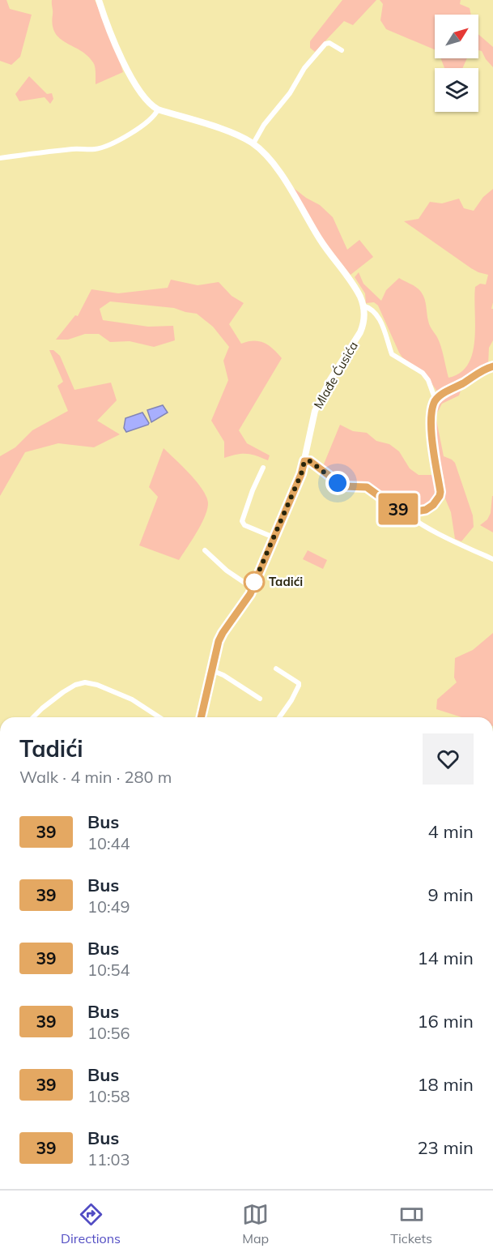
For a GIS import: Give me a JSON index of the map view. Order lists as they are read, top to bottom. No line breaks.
{"streets":{"street":["Mlađe Ćusića"]},"places":["Tadići"],"lines":["bus line 39"],"north":"top right","page":{"on_map":"39","heading":["Tadići","Walk · 4 min · 280 m"],"list":[{"mark":"39","name":"Bus","note":"10:44","value":"4 min"},{"mark":"39","name":"Bus","note":"10:49","value":"9 min"},{"mark":"39","name":"Bus","note":"10:54","value":"14 min"},{"mark":"39","name":"Bus","note":"10:56","value":"16 min"},{"mark":"39","name":"Bus","note":"10:58","value":"18 min"},{"mark":"39","name":"Bus","note":"11:03","value":"23 min"}],"tabs":["Directions","Map","Tickets"]}}
